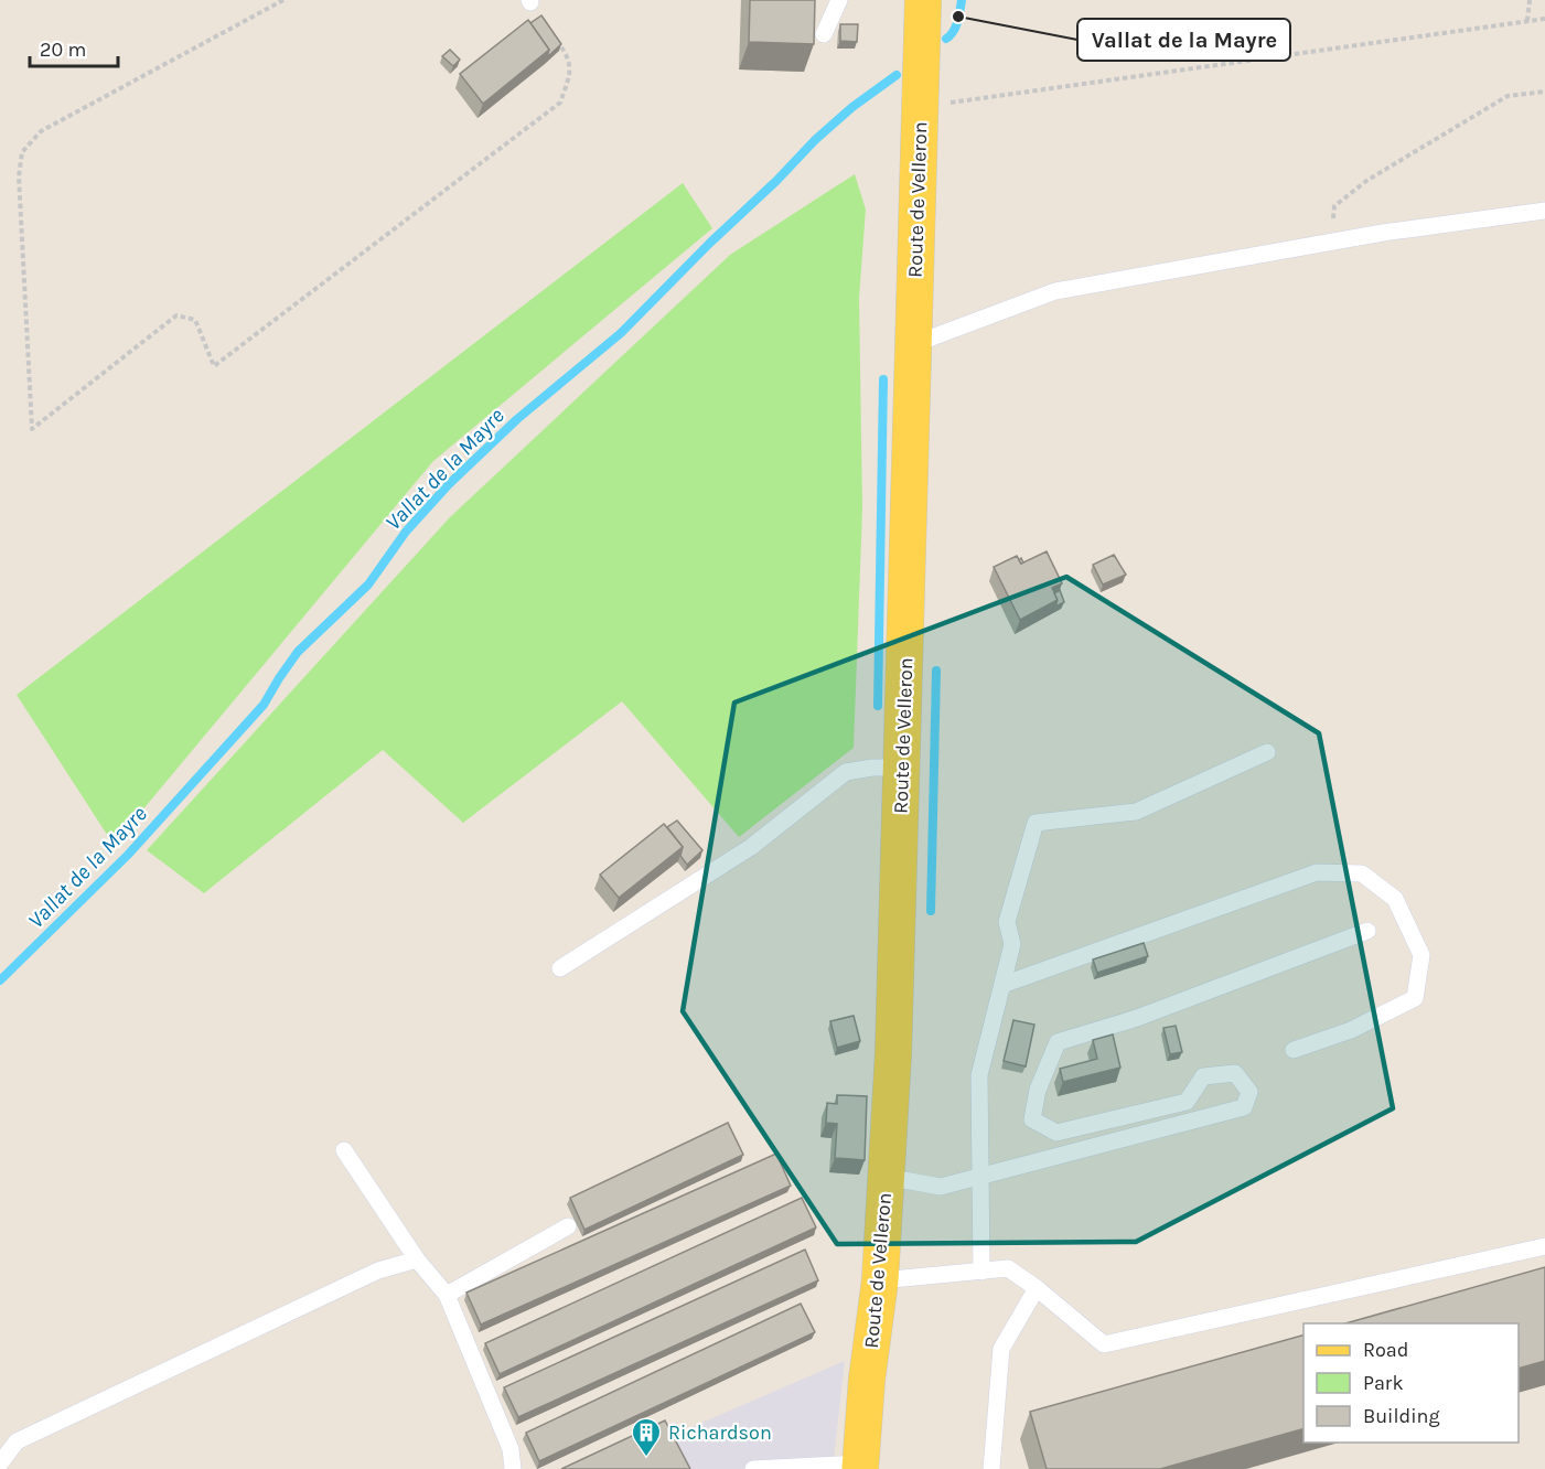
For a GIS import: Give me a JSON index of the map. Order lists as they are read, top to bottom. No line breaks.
{"streets":{"main road":["Route de Velleron"]},"water":["Vallat de la Mayre"],"places":{"other":["Vallat de la Mayre"],"building":["Richardson"]},"legend":["Road","Park","Building"],"scale_bar":"20 m"}
